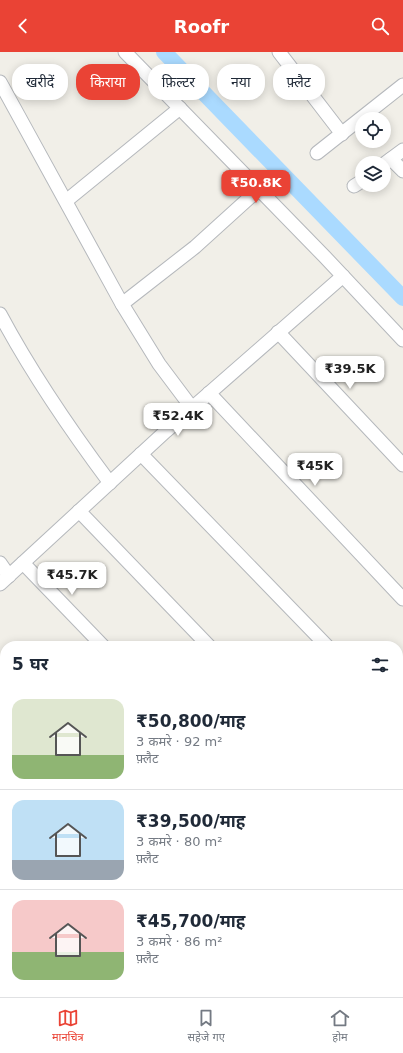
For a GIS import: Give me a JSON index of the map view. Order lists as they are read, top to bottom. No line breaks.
{"page":{"header":"Roofr","chip":["खरीदें","किराया","फ़िल्टर","नया","फ़्लैट"],"price":["₹50.8K","₹39.5K","₹52.4K","₹45K","₹45.7K"],"heading":"5 घर","list":[{"name":"₹50,800/माह","note":"3 कमरे · 92 m² · फ़्लैट"},{"name":"₹39,500/माह","note":"3 कमरे · 80 m² · फ़्लैट"},{"name":"₹45,700/माह","note":"3 कमरे · 86 m² · फ़्लैट"}],"tabs":["मानचित्र","सहेजे गए","होम"]}}
